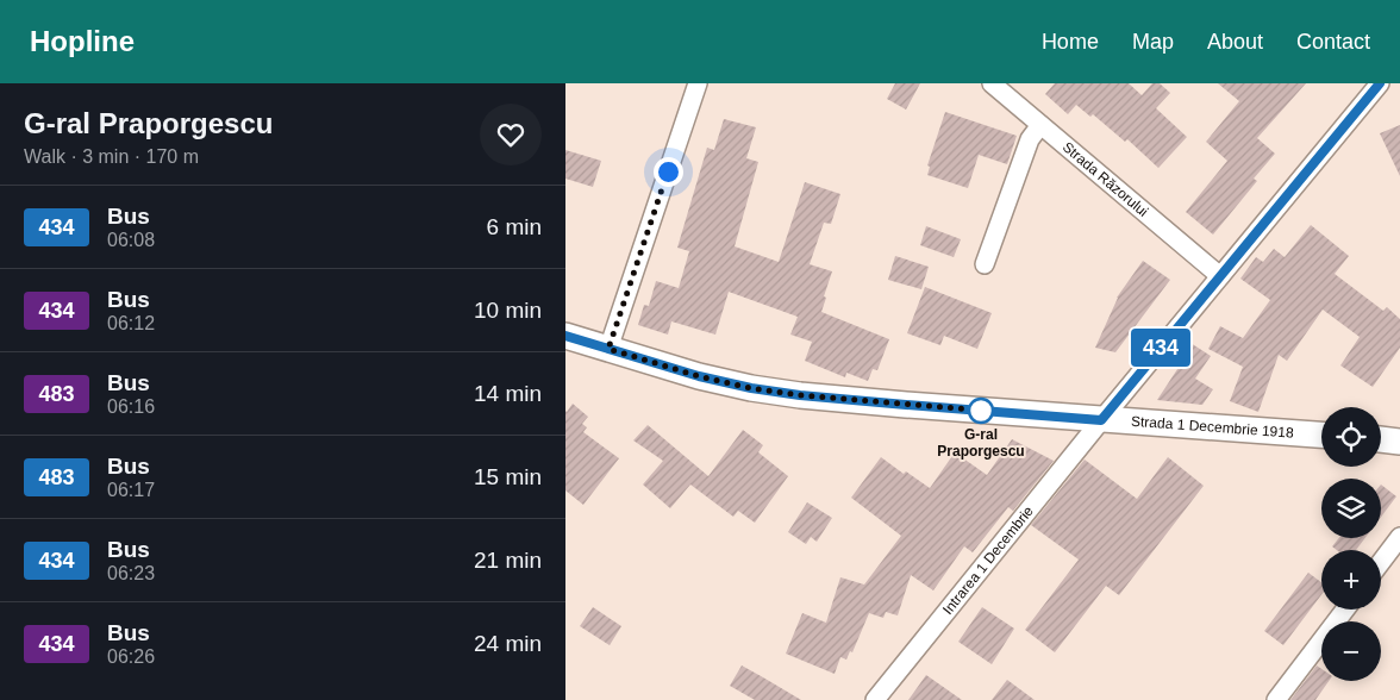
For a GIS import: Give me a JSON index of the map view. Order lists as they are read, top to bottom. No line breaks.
{"streets":{"main road":["Strada 1 Decembrie 1918"],"street":["Strada Răzorului","Intrarea 1 Decembrie"]},"crossings":[["Strada Răzorului","Intrarea 1 Decembrie"],["Strada 1 Decembrie 1918","Intrarea 1 Decembrie"]],"places":["G-ral Praporgescu"],"lines":["bus line 434"],"page":{"header":"Hopline","nav":["Home","Map","About","Contact"],"heading":["G-ral Praporgescu","Walk · 3 min · 170 m"],"on_map":"434","list":[{"mark":"434","name":"Bus","note":"06:08","value":"6 min"},{"mark":"434","name":"Bus","note":"06:12","value":"10 min"},{"mark":"483","name":"Bus","note":"06:16","value":"14 min"},{"mark":"483","name":"Bus","note":"06:17","value":"15 min"},{"mark":"434","name":"Bus","note":"06:23","value":"21 min"},{"mark":"434","name":"Bus","note":"06:26","value":"24 min"}],"map_buttons":["+","−"]}}
